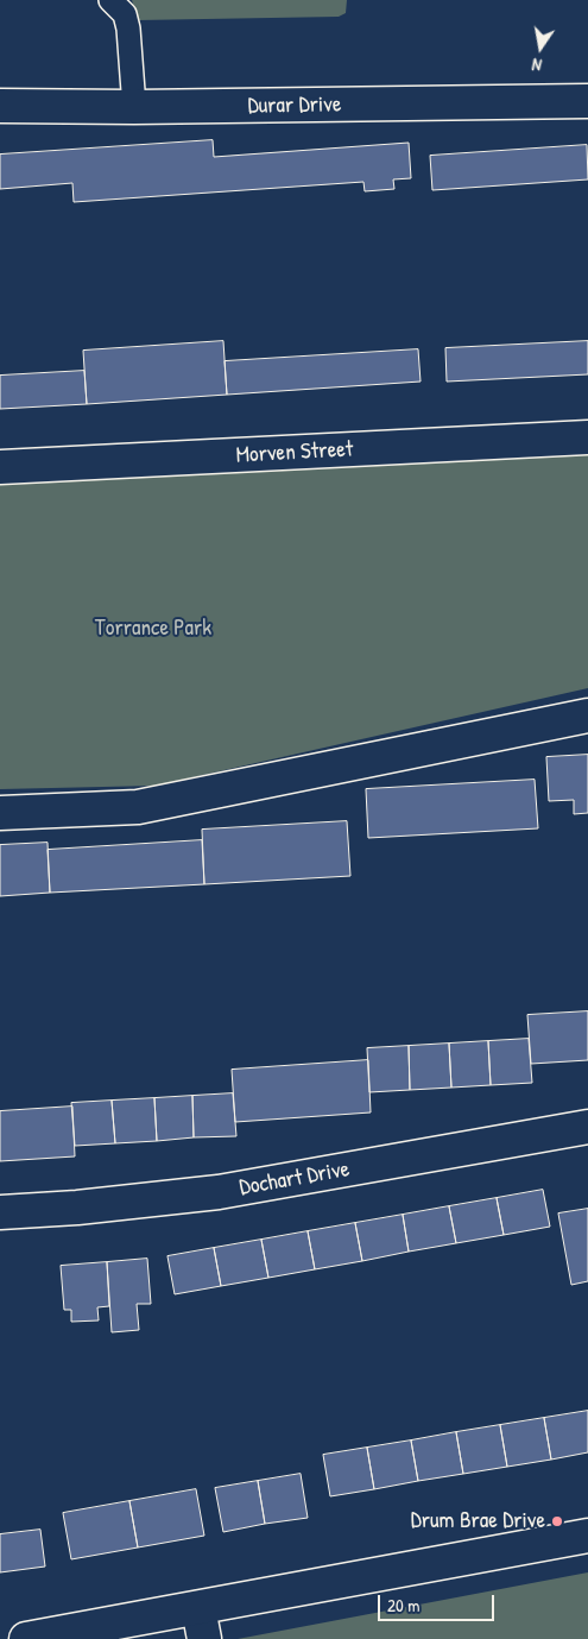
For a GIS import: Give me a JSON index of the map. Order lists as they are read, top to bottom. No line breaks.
{"streets":{"street":["Durar Drive","Morven Street","Dochart Drive"]},"parks":["Torrance Park"],"places":["Drum Brae Drive"],"scale_bar":"20 m","north":"bottom"}
